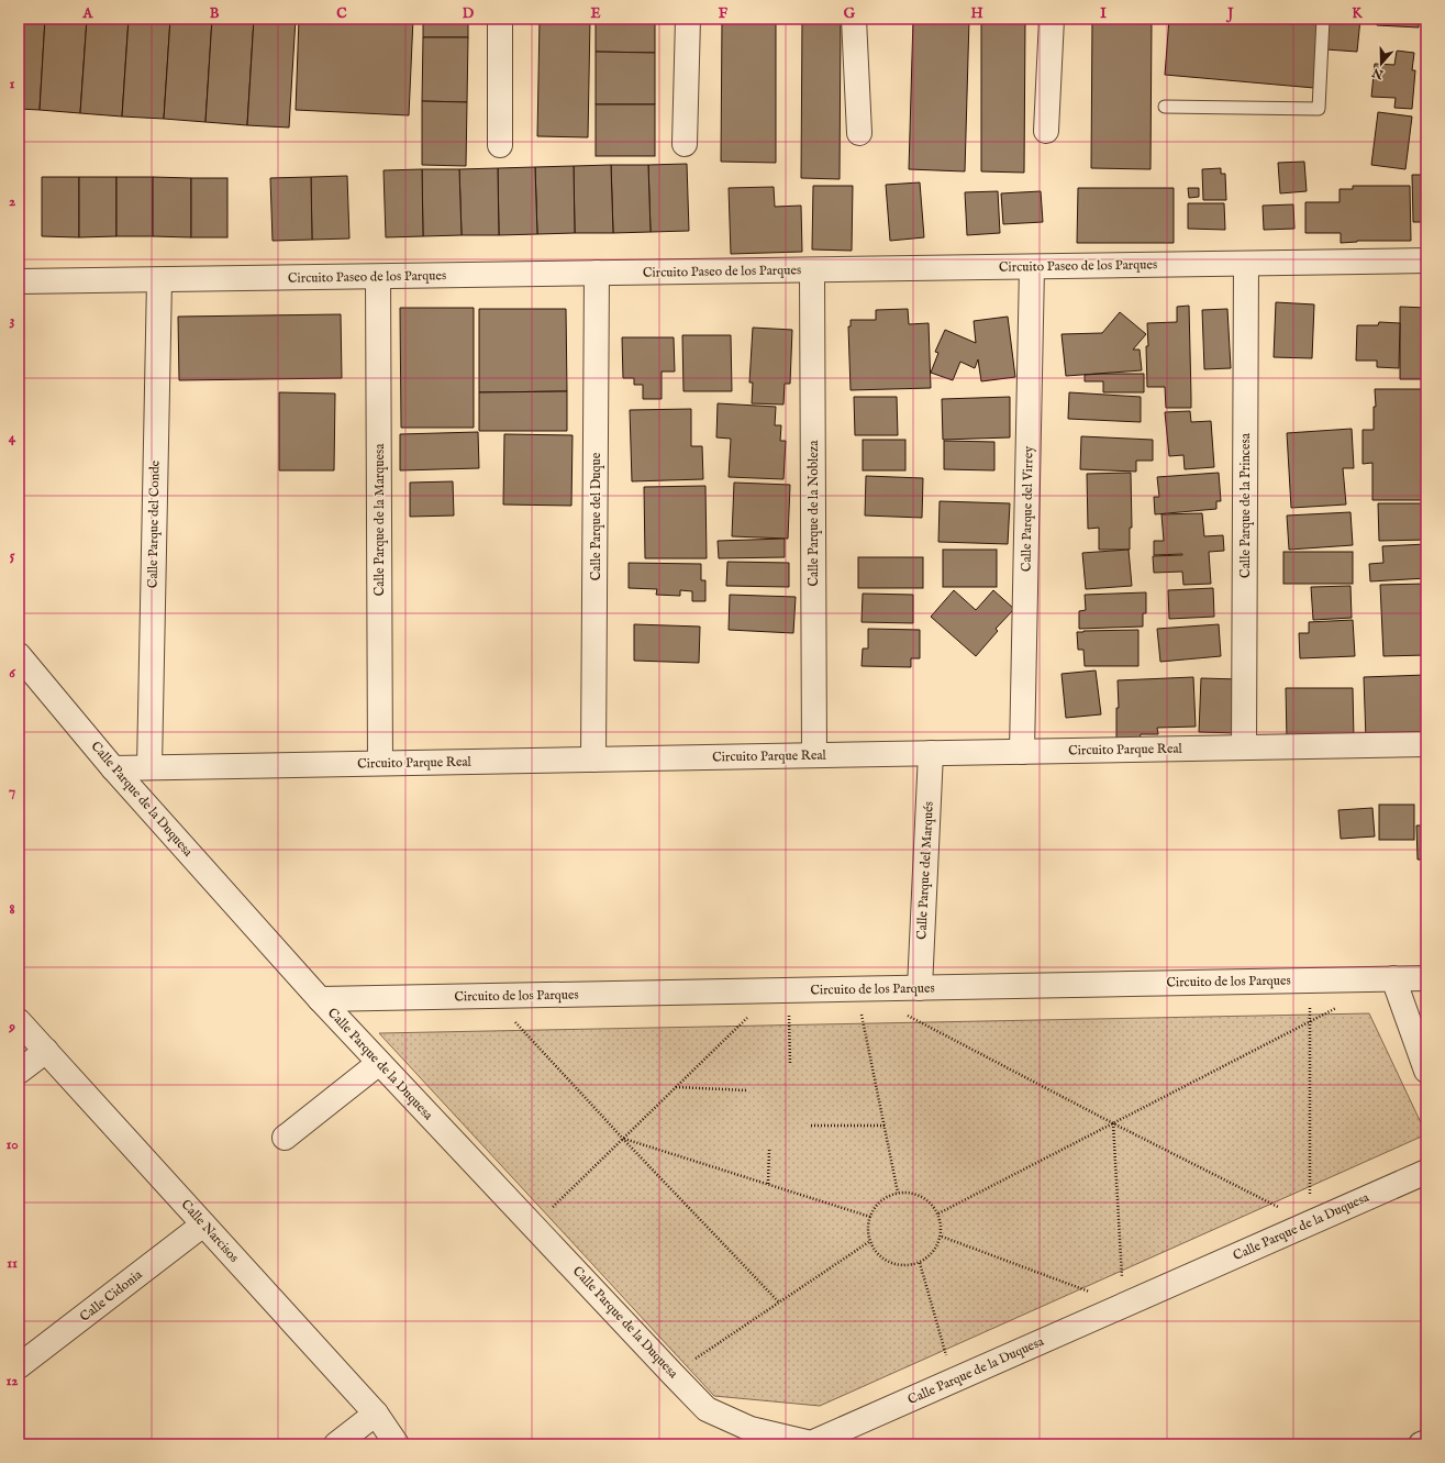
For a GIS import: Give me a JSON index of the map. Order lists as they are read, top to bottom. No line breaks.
{"streets":{"street":["Circuito Paseo de los Parques","Calle Parque de la Princesa","Calle Parque del Virrey","Calle Parque de la Nobleza","Calle Parque del Duque","Calle Parque de la Marquesa","Calle Parque del Conde","Circuito Parque Real","Calle Parque de la Duquesa","Calle Parque del Marqués","Circuito de los Parques","Calle Narcisos","Calle Cidonia"]},"crossings":[["Circuito Paseo de los Parques","Calle Parque de la Princesa"],["Circuito Paseo de los Parques","Calle Parque del Virrey"],["Circuito Paseo de los Parques","Calle Parque de la Nobleza"],["Circuito Paseo de los Parques","Calle Parque del Duque"],["Circuito Paseo de los Parques","Calle Parque de la Marquesa"],["Circuito Paseo de los Parques","Calle Parque del Conde"],["Calle Parque de la Princesa","Circuito Parque Real"],["Calle Parque del Virrey","Circuito Parque Real"],["Calle Parque de la Nobleza","Circuito Parque Real"],["Calle Parque del Duque","Circuito Parque Real"],["Calle Parque de la Marquesa","Circuito Parque Real"],["Calle Parque del Conde","Circuito Parque Real"],["Circuito Parque Real","Calle Parque de la Duquesa"],["Circuito Parque Real","Calle Parque del Marqués"],["Calle Parque de la Duquesa","Circuito de los Parques"],["Calle Parque del Marqués","Circuito de los Parques"],["Calle Narcisos","Calle Cidonia"]],"north":"bottom","grid":{"columns":["A","B","C","D","E","F","G","H","I","J","K"],"rows":["1","2","3","4","5","6","7","8","9","10","11","12"]}}
